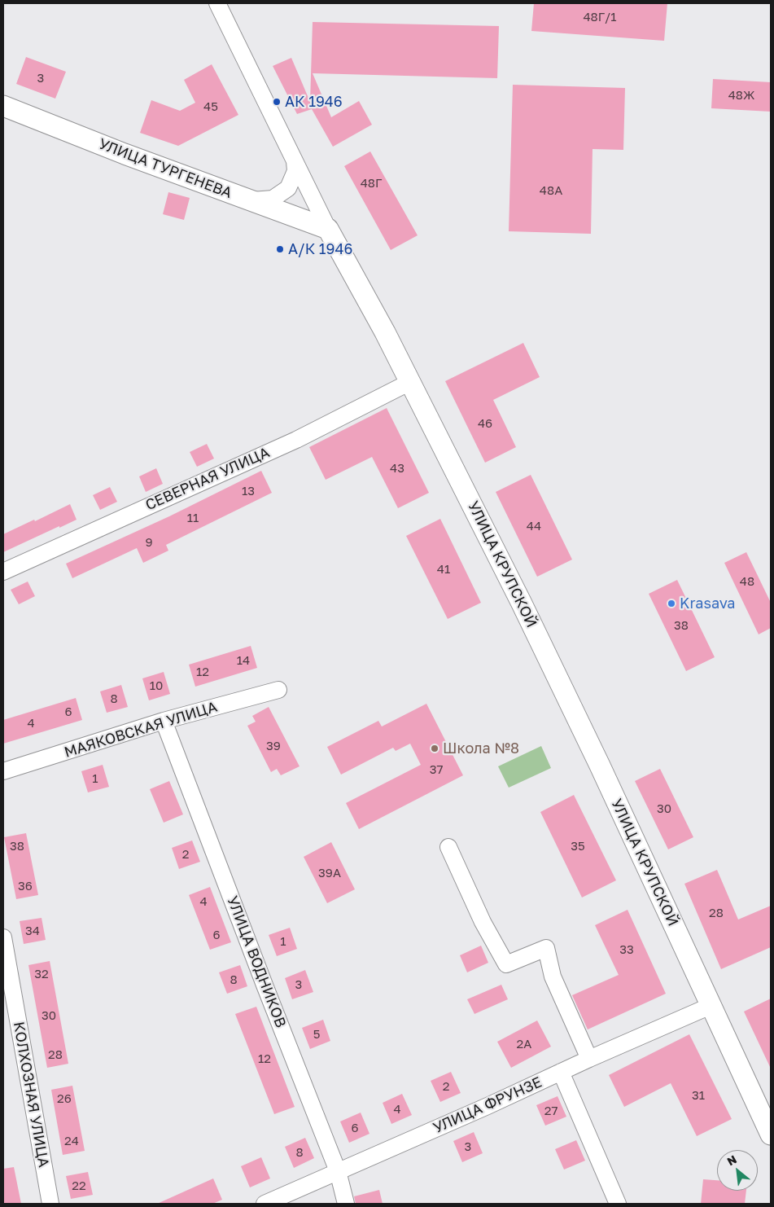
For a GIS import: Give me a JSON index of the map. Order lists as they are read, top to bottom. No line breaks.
{"streets":{"street":["УЛИЦА ТУРГЕНЕВА","СЕВЕРНАЯ УЛИЦА","УЛИЦА КРУПСКОЙ","МАЯКОВСКАЯ УЛИЦА","УЛИЦА ВОДНИКОВ","КОЛХОЗНАЯ УЛИЦА","УЛИЦА ФРУНЗЕ"]},"crossings":[["УЛИЦА ТУРГЕНЕВА","УЛИЦА КРУПСКОЙ"],["СЕВЕРНАЯ УЛИЦА","УЛИЦА КРУПСКОЙ"],["УЛИЦА КРУПСКОЙ","УЛИЦА ФРУНЗЕ"],["МАЯКОВСКАЯ УЛИЦА","УЛИЦА ВОДНИКОВ"],["УЛИЦА ВОДНИКОВ","УЛИЦА ФРУНЗЕ"]],"places":["АК 1946","А/К 1946","Krasava","Школа №8"],"house_numbers":["48Г/1","3","48Ж","45","48Г","48А","46","43","13","11","44","9","41","48","38","14","12","10","8","6","4","39","37","1","30","38","35","2","39А","36","4","28","34","6","1","33","32","8","3","30","5","2А","28","12","2","31","26","4","27","6","24","3","8","22"],"north":"top left"}
